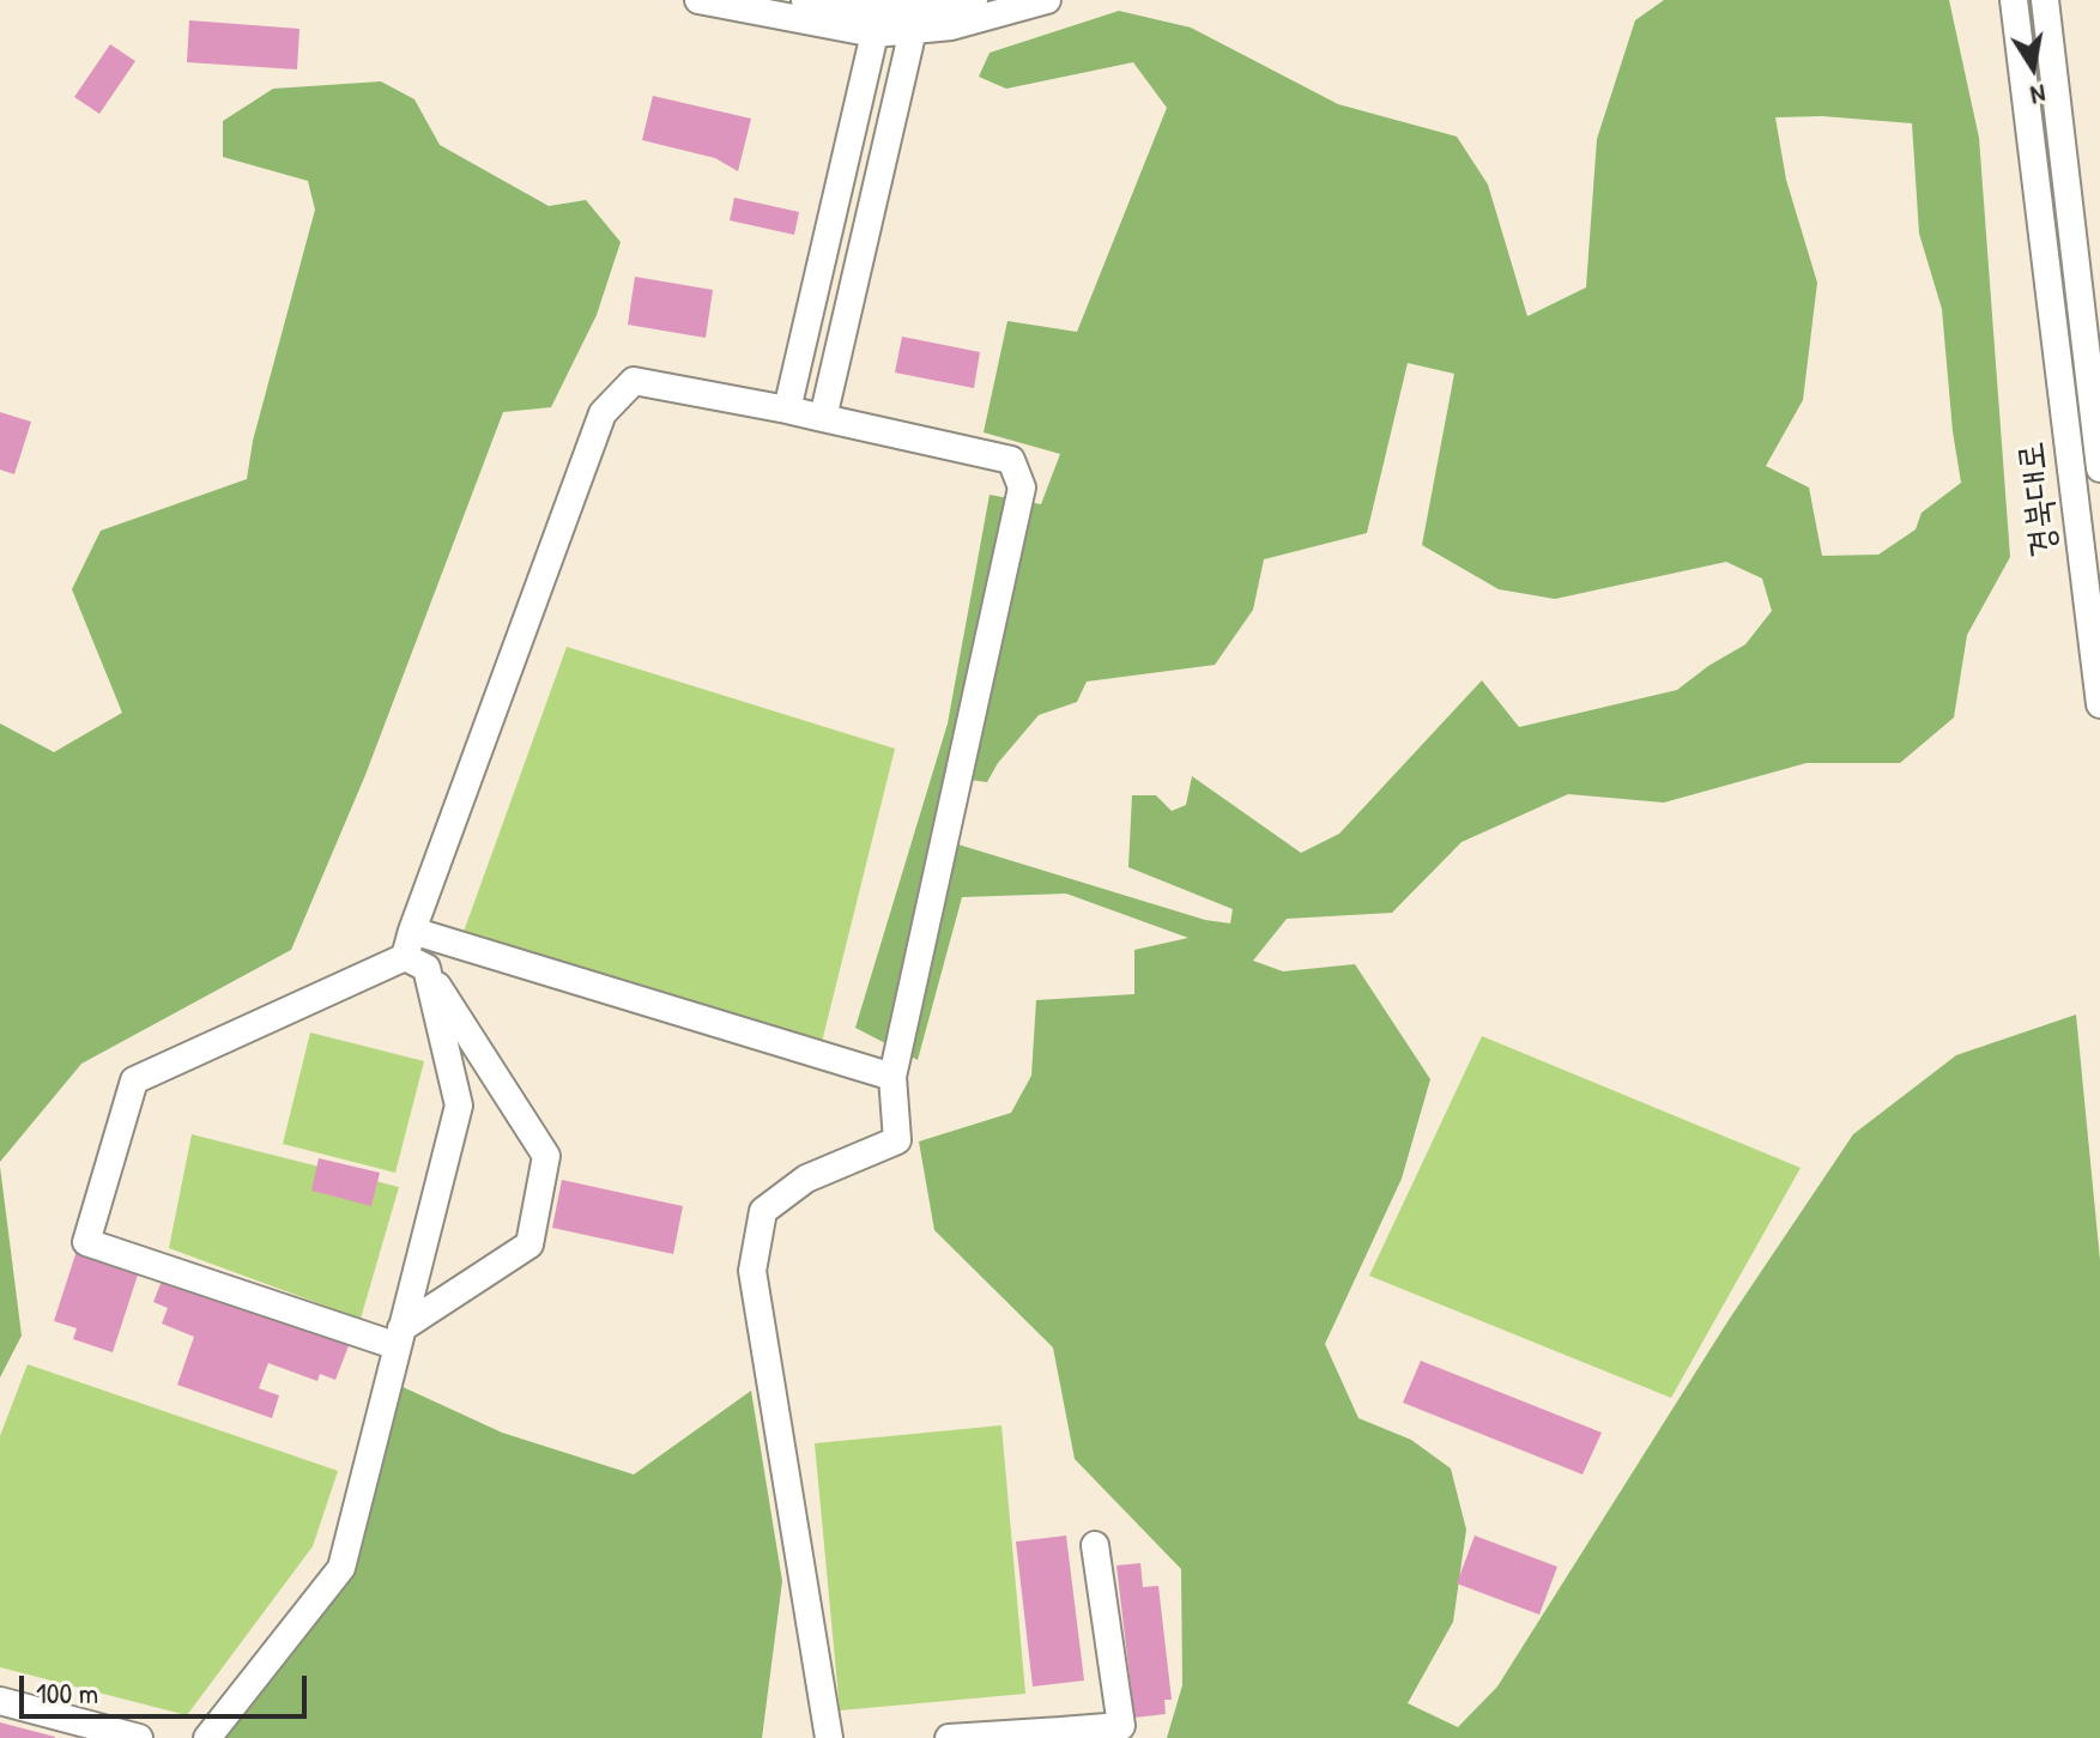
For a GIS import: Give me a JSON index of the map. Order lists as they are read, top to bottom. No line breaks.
{"streets":{"street":["경북대로"]},"scale_bar":"100 m","north":"bottom"}
